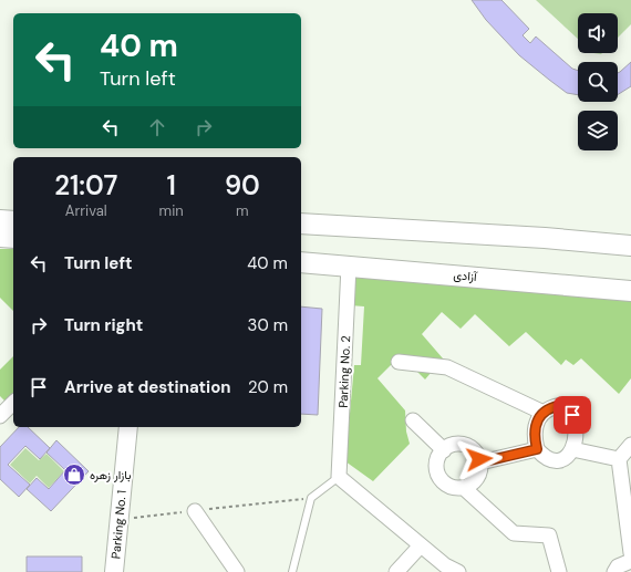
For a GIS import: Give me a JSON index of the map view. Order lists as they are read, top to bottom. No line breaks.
{"streets":{"main road":["آزادی"],"street":["Parking No. 2","Parking No. 1"]},"crossings":[["آزادی","Parking No. 2"]],"places":{"shop":["بازار زهره"]},"page":{"turn":["40 m","Turn left"],"eta":["21:07","Arrival","1","min","90","m"],"list":[{"name":"Turn left","value":"40 m"},{"name":"Turn right","value":"30 m"},{"name":"Arrive at destination","value":"20 m"}]}}
